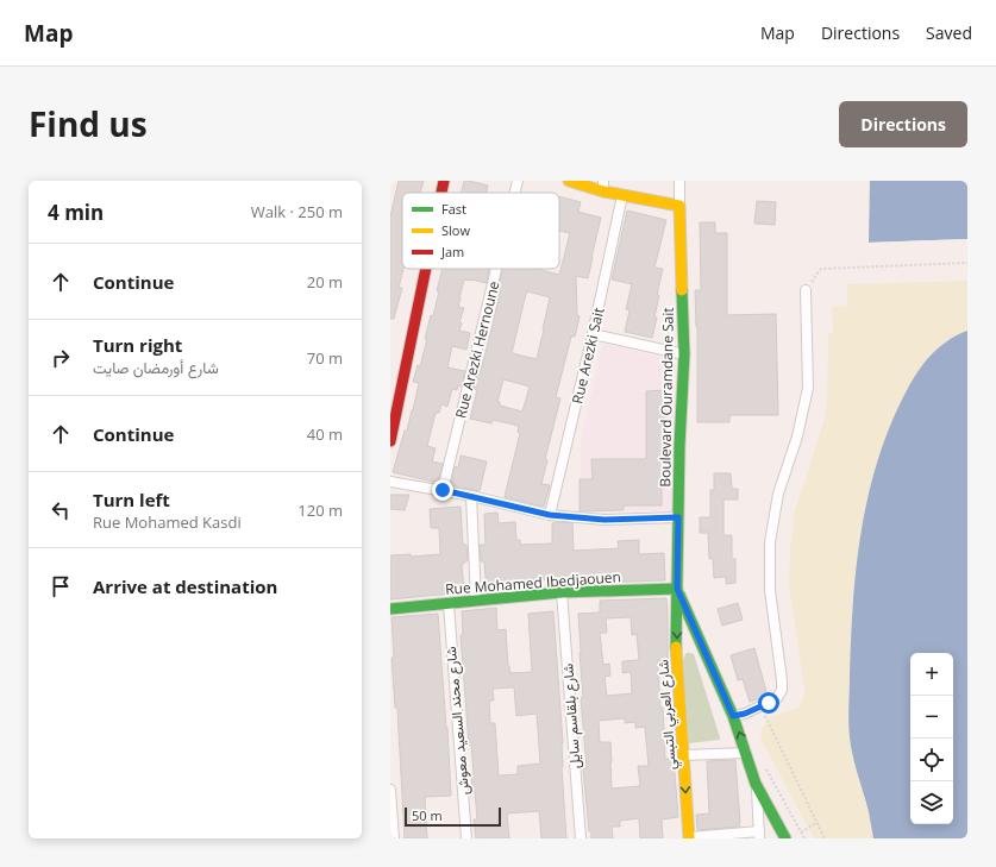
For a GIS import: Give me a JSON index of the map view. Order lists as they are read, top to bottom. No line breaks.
{"streets":{"street":["Rue Arezki Hernoune","Rue Arezki Sait","Boulevard Ouramdane Sait","Rue Mohamed Ibedjaouen","شارع العربي التبسي","شارع بلقاسم سايل","شارع محند السعيد معوش"]},"crossings":[["Boulevard Ouramdane Sait","Rue Mohamed Ibedjaouen"],["Boulevard Ouramdane Sait","شارع العربي التبسي"],["Rue Mohamed Ibedjaouen","شارع العربي التبسي"],["Rue Mohamed Ibedjaouen","شارع بلقاسم سايل"],["Rue Mohamed Ibedjaouen","شارع محند السعيد معوش"]],"legend":["Fast","Slow","Jam"],"scale_bar":"50 m","page":{"header":"Map","nav":["Map","Directions","Saved"],"title":"Find us","buttons":"Directions","heading":["4 min","Walk · 250 m"],"list":[["Continue","20 m"],["Turn right","شارع أورمضان صايت","70 m"],["Continue","40 m"],["Turn left","Rue Mohamed Kasdi","120 m"],"Arrive at destination"],"map_buttons":["+","−"],"scale":"50 m"}}
